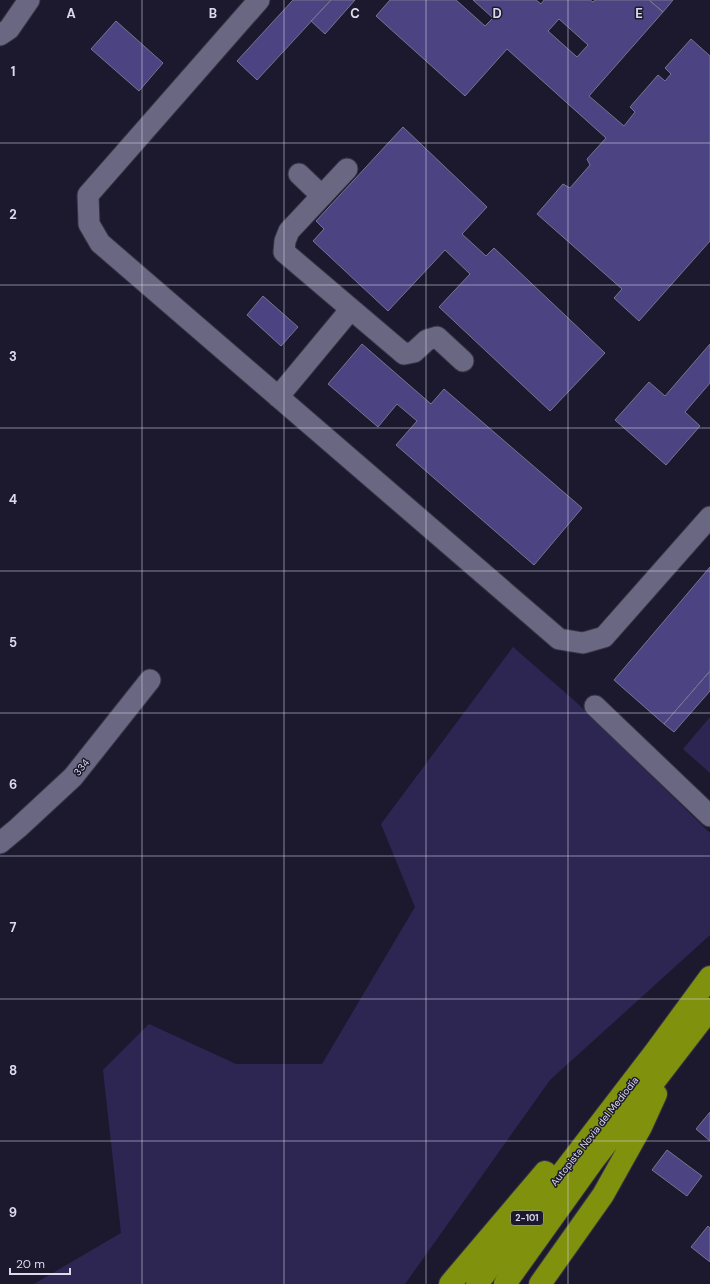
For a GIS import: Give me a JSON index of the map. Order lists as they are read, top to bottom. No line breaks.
{"streets":{"highway":["Autopista Novia del Mediodía","2-101"],"street":["334"]},"scale_bar":"20 m","grid":{"columns":["A","B","C","D","E"],"rows":["1","2","3","4","5","6","7","8","9"]}}
